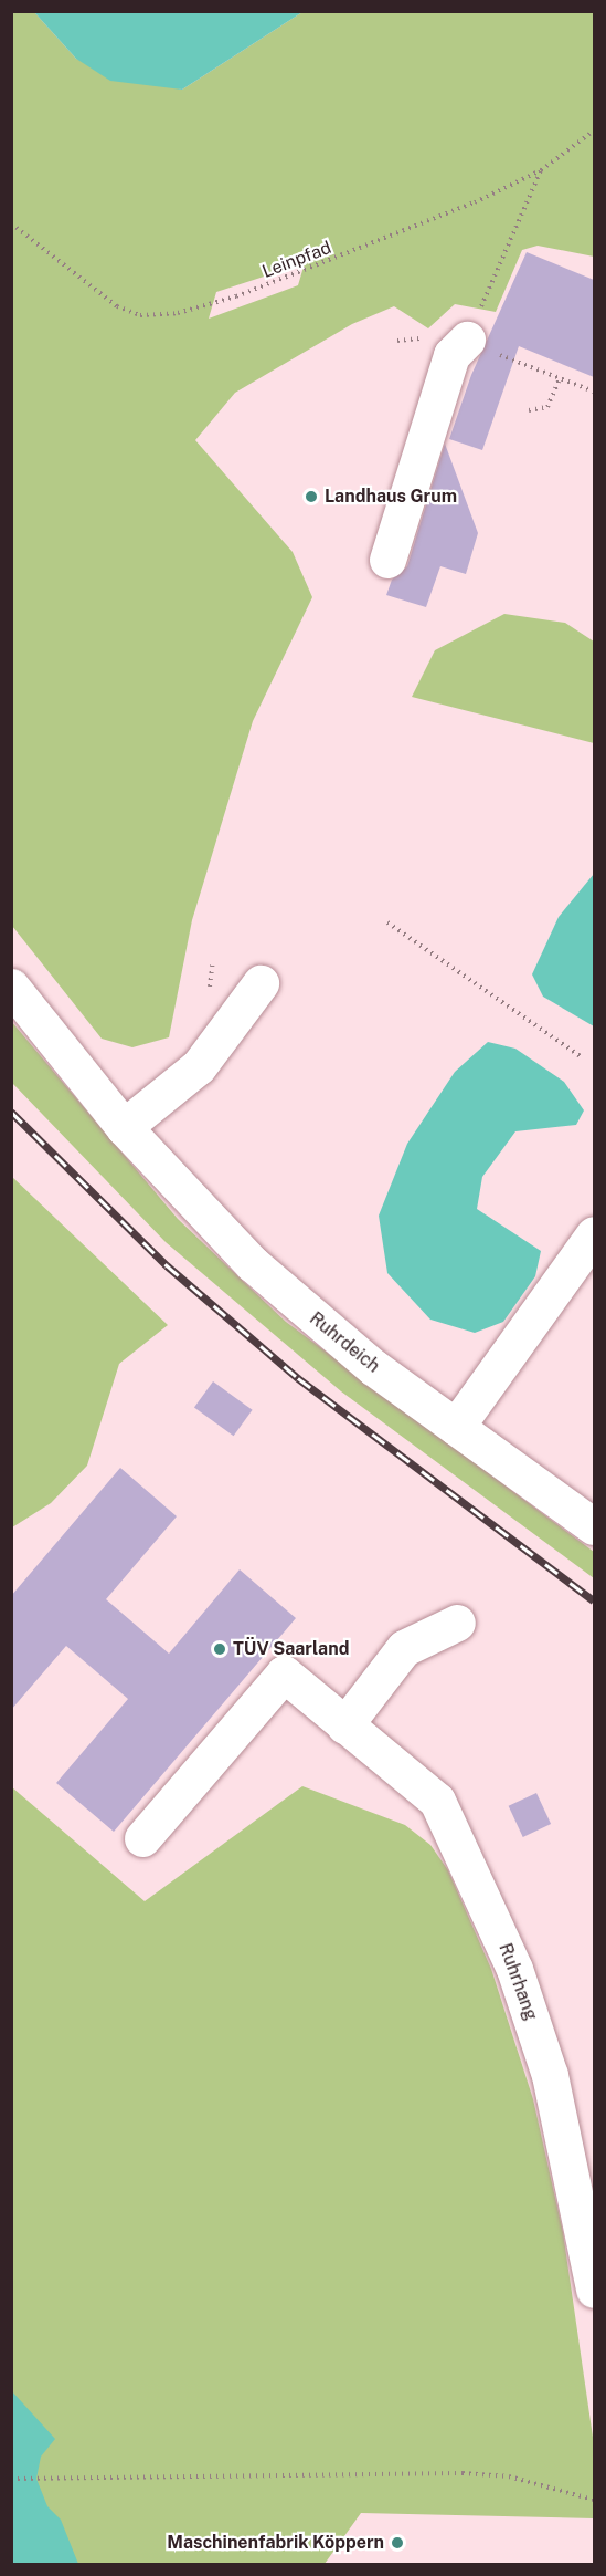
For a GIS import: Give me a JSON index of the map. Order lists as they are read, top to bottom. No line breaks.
{"streets":{"street":["Ruhrdeich","Ruhrhang"],"path":["Leinpfad"]},"places":["Landhaus Grum","TÜV Saarland","Maschinenfabrik Köppern"]}
